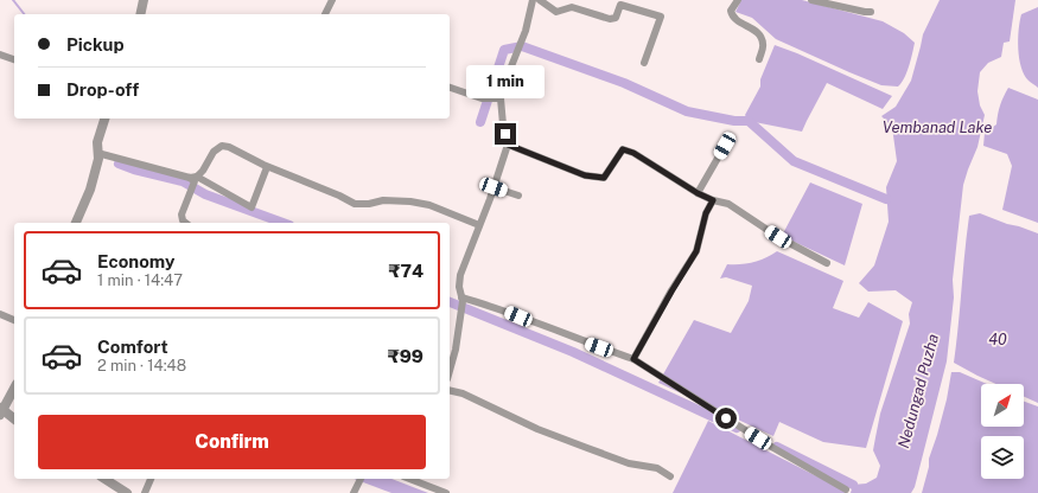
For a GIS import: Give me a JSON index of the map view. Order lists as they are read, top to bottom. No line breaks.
{"water":["Vembanad Lake","40","Nedungad Puzha"],"north":"top right","page":{"banner":["Pickup","Drop-off"],"bubble":"1 min","list":[{"name":"Economy","note":"1 min · 14:47","value":"₹74"},{"name":"Comfort","note":"2 min · 14:48","value":"₹99"}],"buttons":"Confirm"}}
